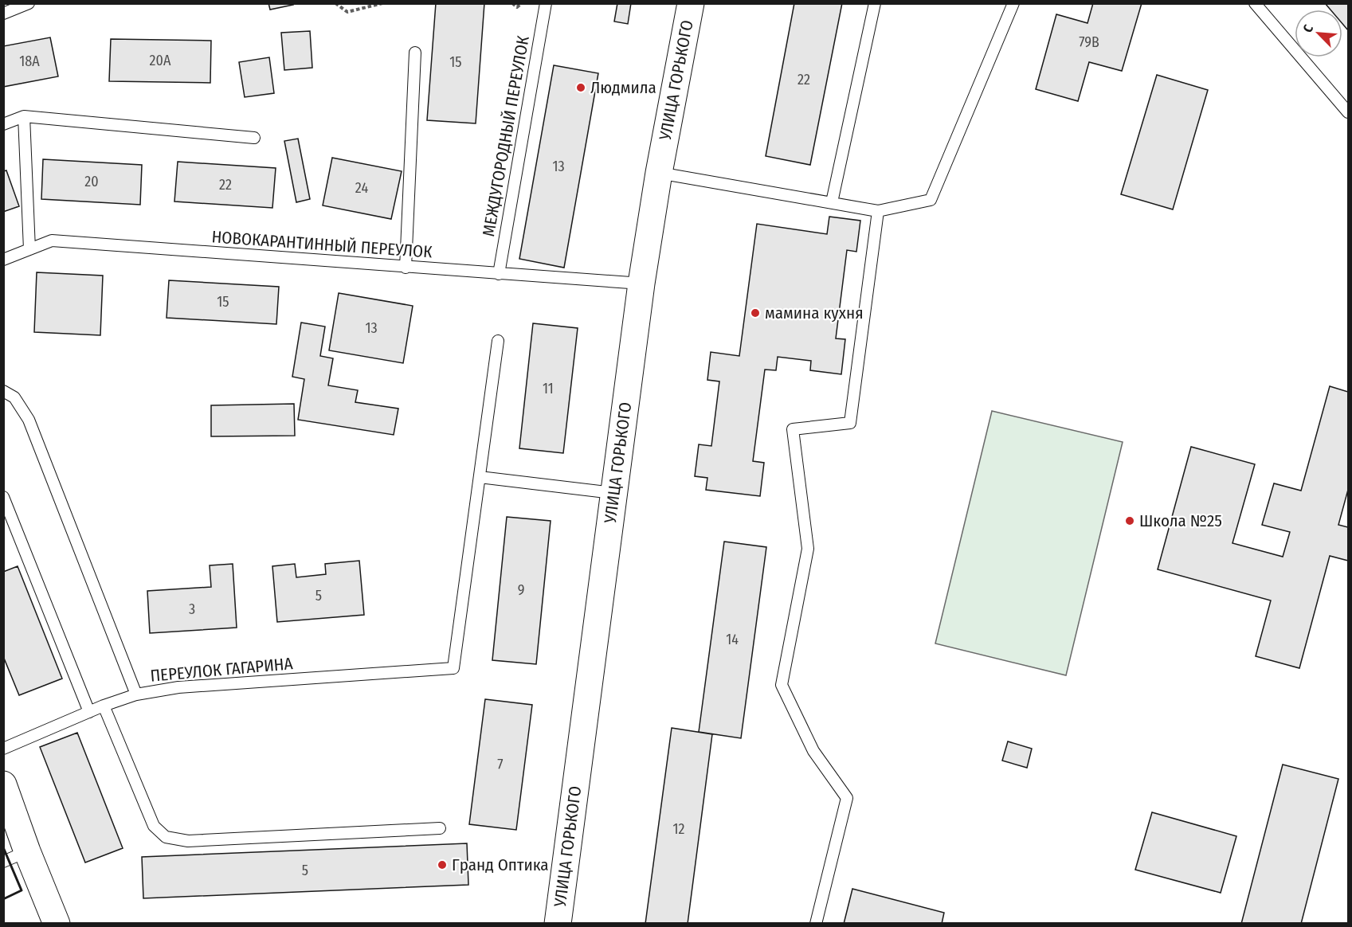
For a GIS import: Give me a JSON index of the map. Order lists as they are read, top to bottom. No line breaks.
{"streets":{"main road":["УЛИЦА ГОРЬКОГО"],"lane":["МЕЖДУГОРОДНЫЙ ПЕРЕУЛОК","НОВОКАРАНТИННЫЙ ПЕРЕУЛОК","ПЕРЕУЛОК ГАГАРИНА"]},"crossings":[["УЛИЦА ГОРЬКОГО","НОВОКАРАНТИННЫЙ ПЕРЕУЛОК"],["МЕЖДУГОРОДНЫЙ ПЕРЕУЛОК","НОВОКАРАНТИННЫЙ ПЕРЕУЛОК"]],"places":["Людмила","мамина кухня","Школа №25","Гранд Оптика"],"house_numbers":["79В","20А","18А","15","22","13","20","22","24","15","13","11","9","5","3","14","7","12","5"],"north":"top left"}
